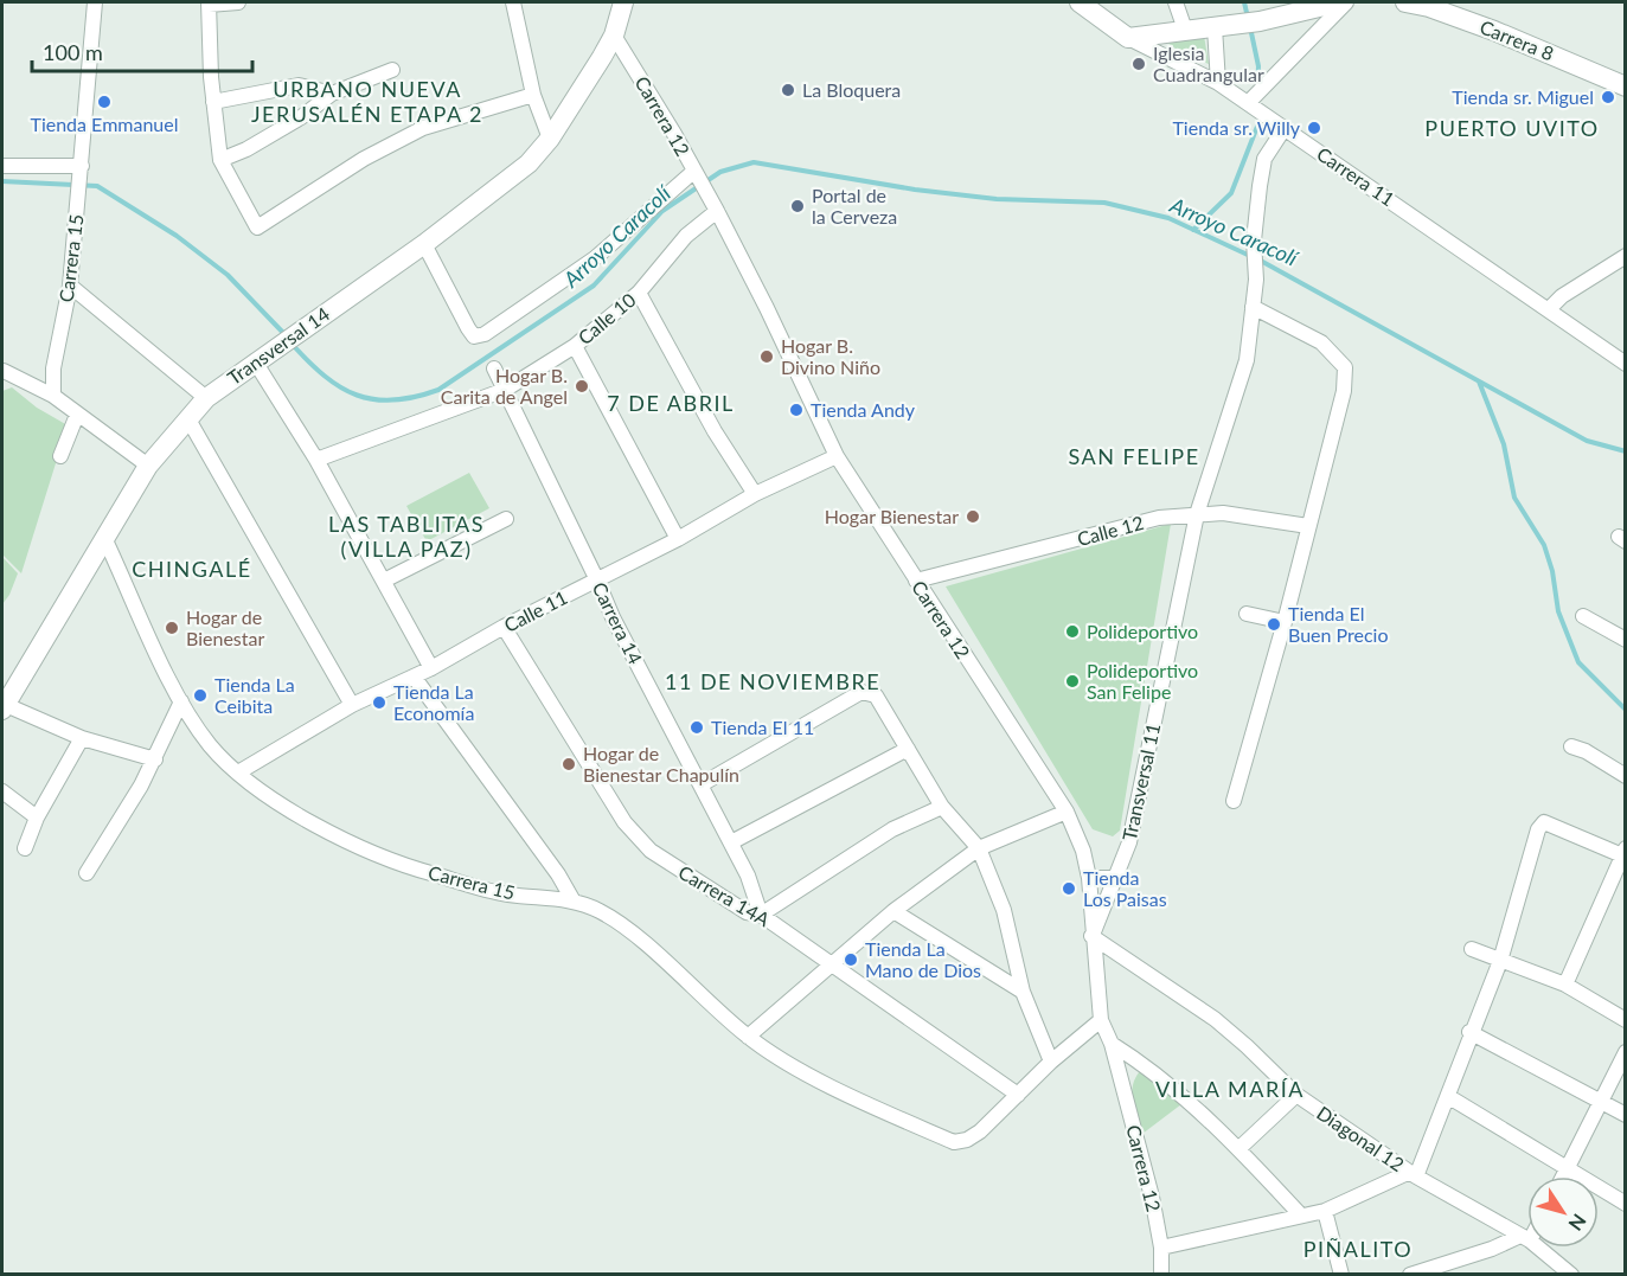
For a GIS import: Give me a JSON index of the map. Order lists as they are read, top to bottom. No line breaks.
{"streets":{"street":["Carrera 8","Carrera 12","Carrera 11","Carrera 15","Calle 10","Transversal 14","Calle 12","Calle 11","Carrera 14","Transversal 11","Carrera 14A","Diagonal 12"]},"crossings":[["Carrera 12","Calle 10"],["Carrera 12","Transversal 14"],["Carrera 12","Calle 12"],["Carrera 12","Calle 11"],["Carrera 12","Transversal 11"],["Carrera 12","Diagonal 12"],["Carrera 11","Transversal 11"],["Carrera 15","Transversal 14"],["Carrera 15","Calle 11"],["Carrera 15","Carrera 14A"],["Calle 10","Carrera 14"],["Calle 12","Transversal 11"],["Calle 11","Carrera 14"],["Calle 11","Carrera 14A"],["Carrera 14","Carrera 14A"],["Transversal 11","Diagonal 12"]],"districts":["URBANO NUEVA JERUSALÉN ETAPA 2","PUERTO UVITO","7 DE ABRIL","SAN FELIPE","LAS TABLITAS (VILLA PAZ)","CHINGALÉ","11 DE NOVIEMBRE","VILLA MARÍA","PIÑALITO"],"water":["Arroyo Caracolí"],"places":["Iglesia Cuadrangular","La Bloquera","Tienda sr. Miguel","Tienda Emmanuel","Tienda sr. Willy","Portal de la Cerveza","Hogar B. Divino Niño","Hogar B. Carita de Angel","Tienda Andy","Hogar Bienestar","Tienda El Buen Precio","Hogar de Bienestar","Polideportivo","Polideportivo San Felipe","Tienda La Ceibita","Tienda La Economía","Tienda El 11","Hogar de Bienestar Chapulín","Tienda Los Paisas","Tienda La Mano de Dios"],"scale_bar":"100 m","north":"bottom right"}
